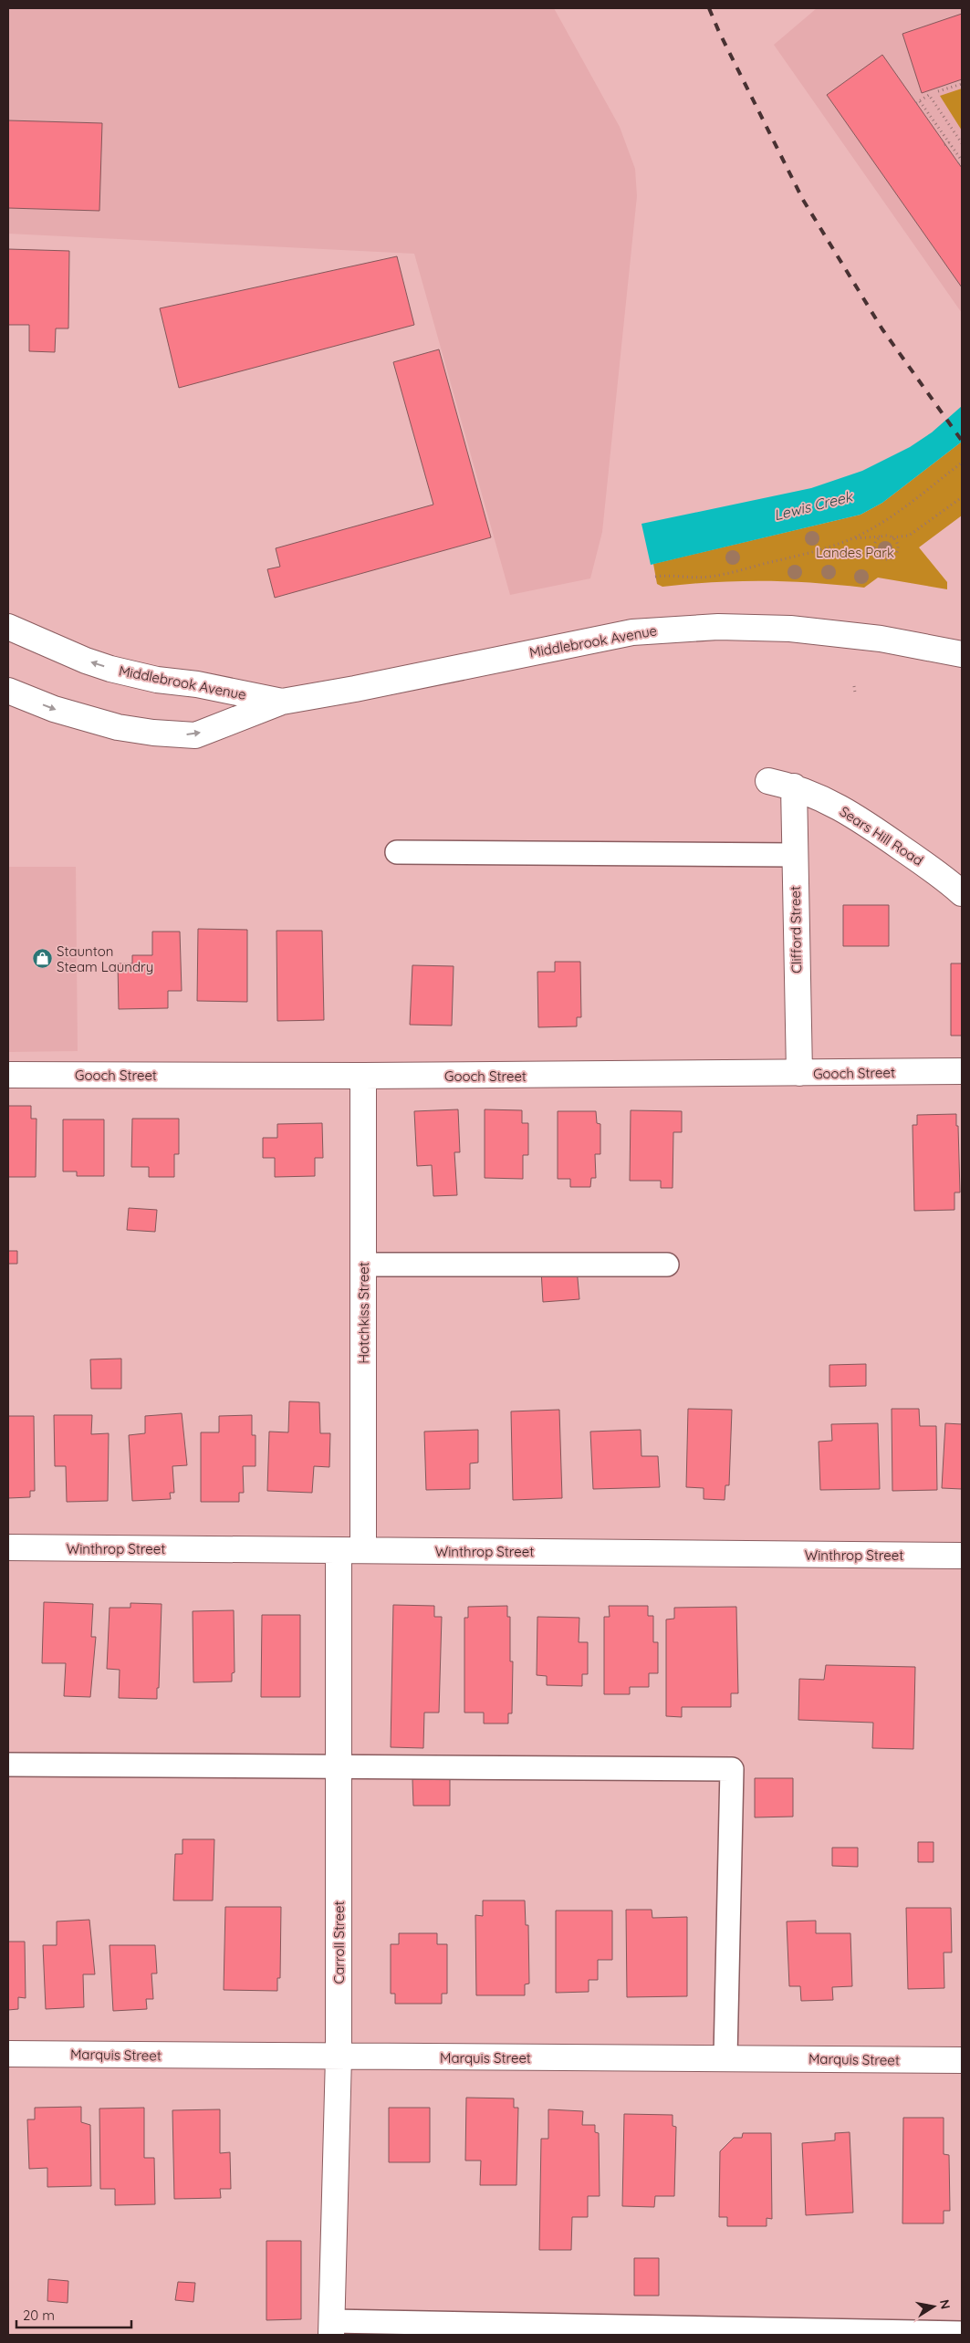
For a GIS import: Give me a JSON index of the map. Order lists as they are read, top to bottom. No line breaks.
{"streets":{"street":["Middlebrook Avenue","Sears Hill Road","Clifford Street","Gooch Street","Hotchkiss Street","Winthrop Street","Carroll Street","Marquis Street"]},"crossings":[["Sears Hill Road","Clifford Street"],["Clifford Street","Gooch Street"],["Gooch Street","Hotchkiss Street"],["Hotchkiss Street","Winthrop Street"],["Winthrop Street","Carroll Street"],["Carroll Street","Marquis Street"]],"water":["Lewis Creek"],"parks":["Landes Park"],"places":{"shop":["Staunton Steam Laundry"]},"scale_bar":"20 m","north":"right"}
